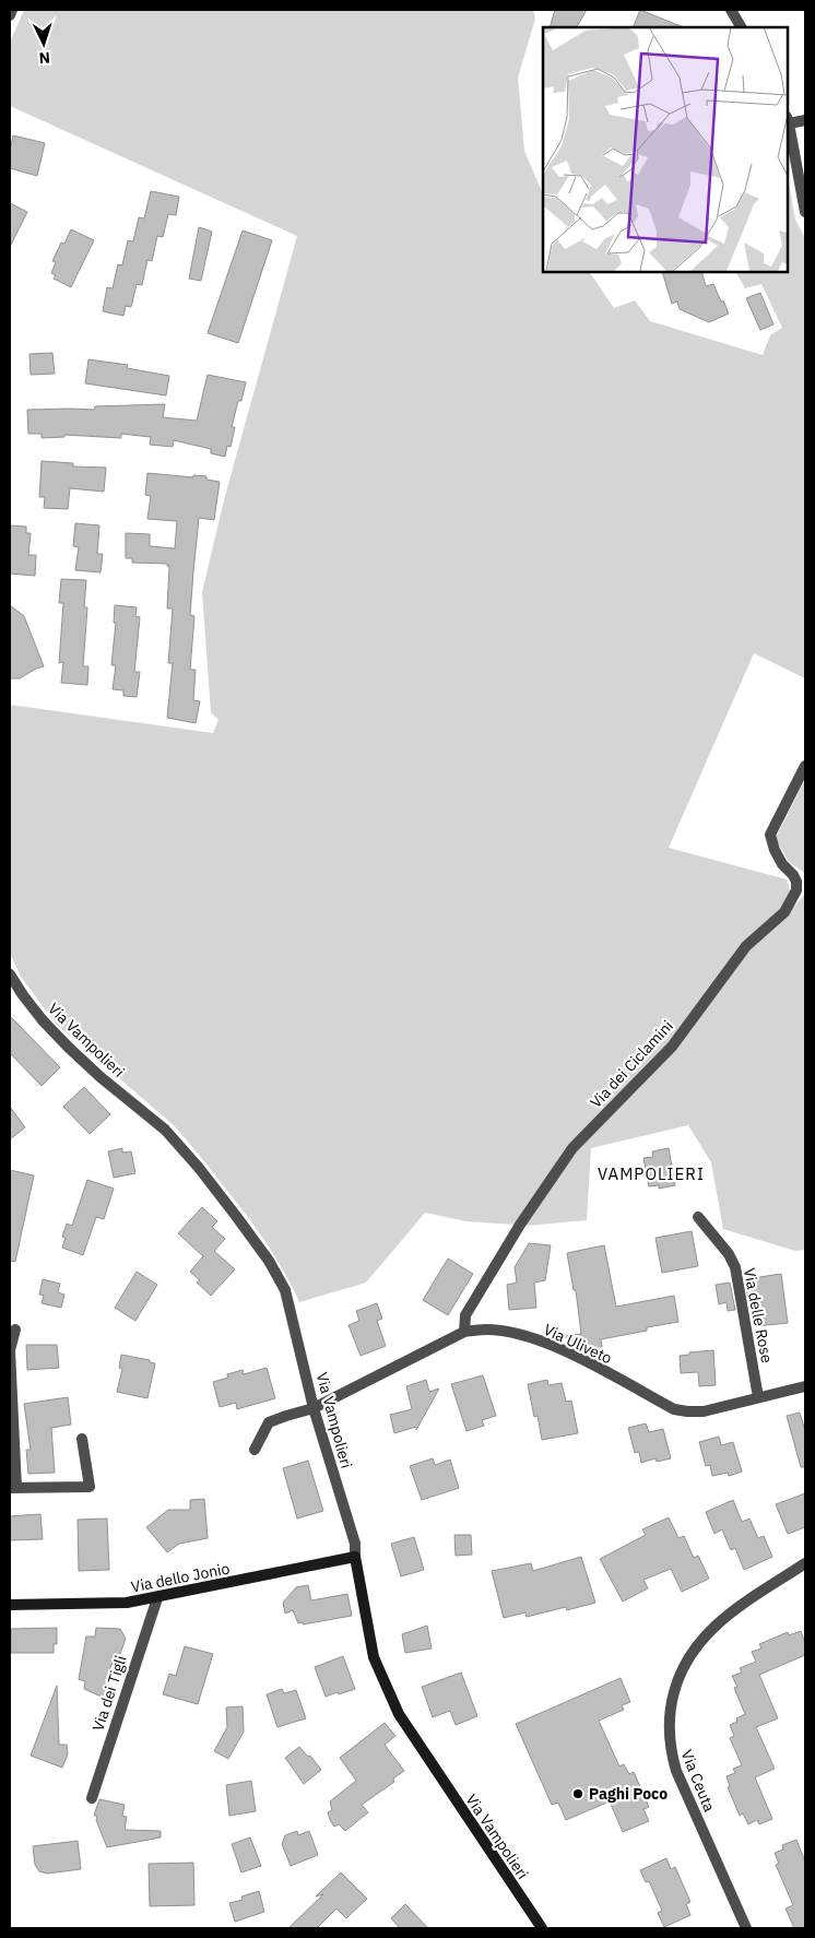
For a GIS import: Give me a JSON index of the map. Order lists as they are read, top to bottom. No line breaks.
{"streets":{"street":["Via Vampolieri","Via dei Ciclamini","Via delle Rose","Via Uliveto","Via dello Jonio","Via dei Tigli","Via Ceuta"]},"crossings":[["Via Vampolieri","Via Uliveto"],["Via Vampolieri","Via dello Jonio"],["Via dei Ciclamini","Via Uliveto"],["Via delle Rose","Via Uliveto"],["Via dello Jonio","Via dei Tigli"]],"districts":["VAMPOLIERI"],"places":["Paghi Poco"],"north":"bottom"}
